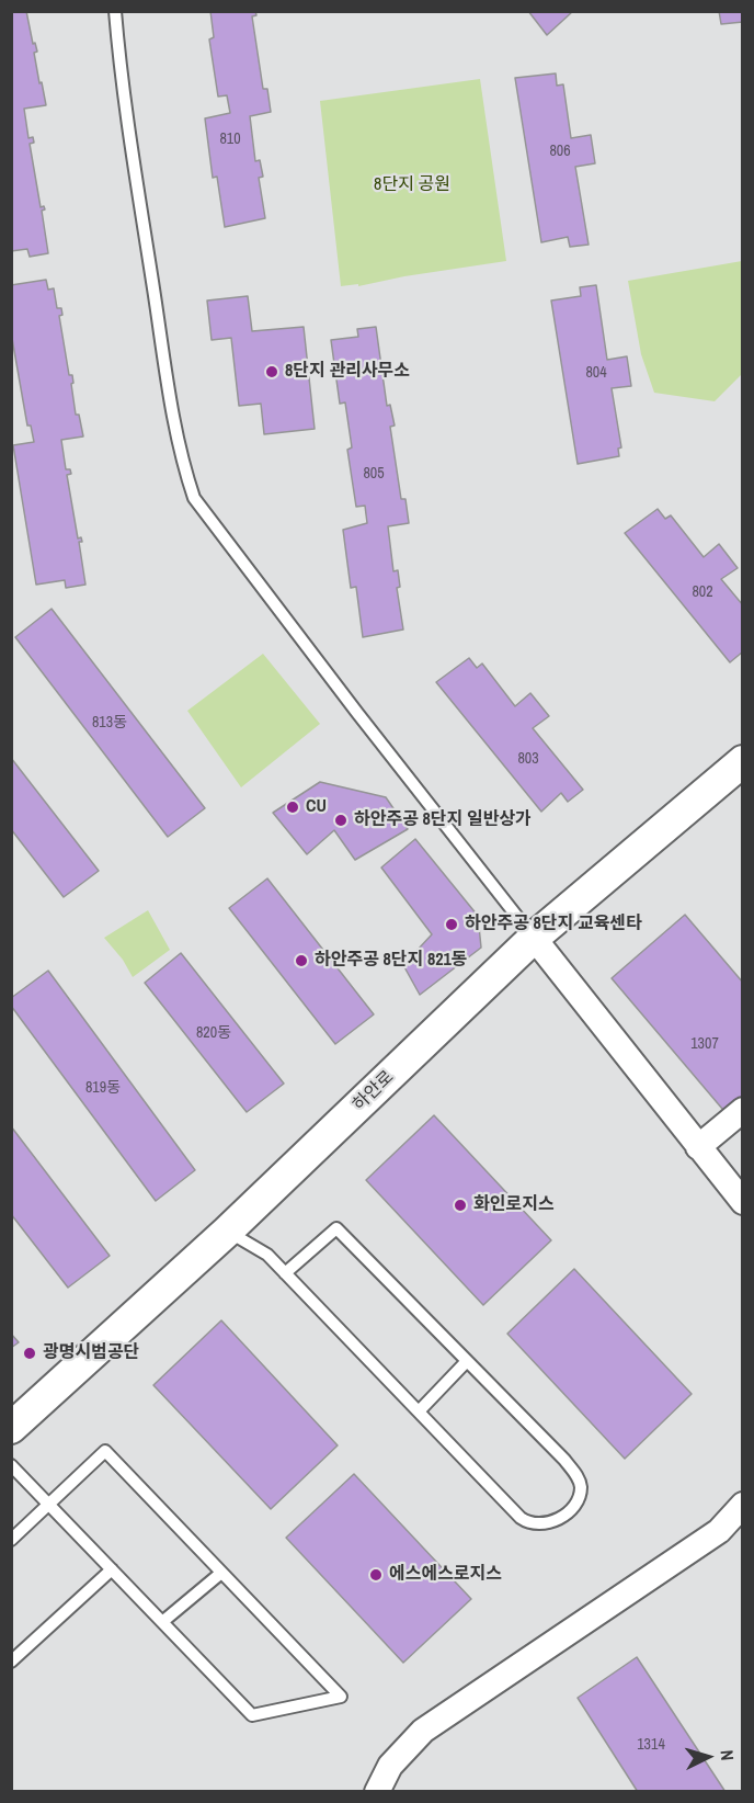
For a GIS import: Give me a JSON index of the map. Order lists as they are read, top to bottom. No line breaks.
{"streets":{"street":["하안로"]},"parks":["8단지 공원"],"places":["8단지 관리사무소","CU","하안주공 8단지 일반상가","하안주공 8단지 교육센타","하안주공 8단지 821동","화인로지스","광명시범공단","에스에스로지스"],"house_numbers":["810","806","804","805","802","813동","803","820동","1307","819동","1314"],"north":"right"}
